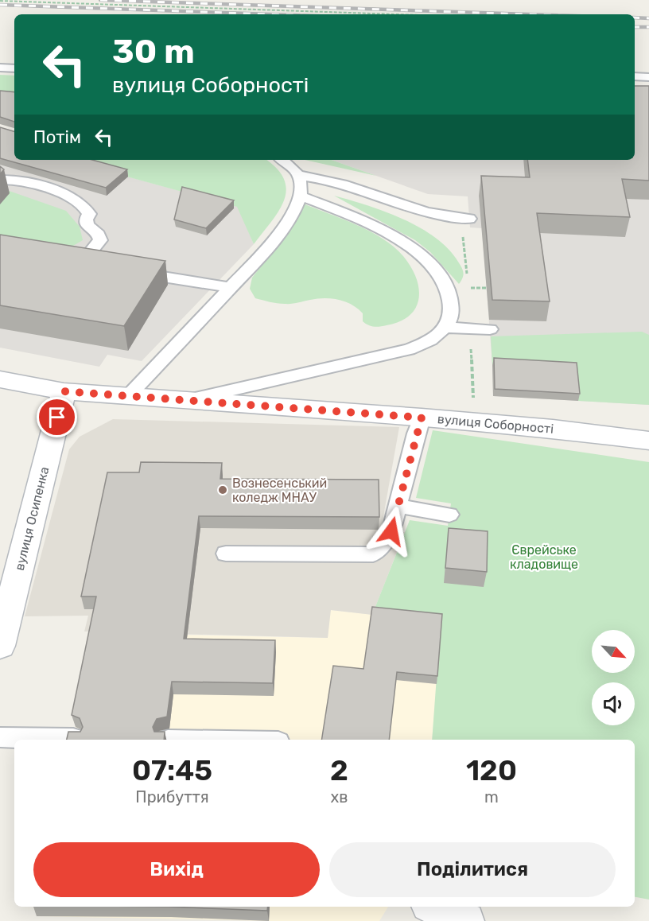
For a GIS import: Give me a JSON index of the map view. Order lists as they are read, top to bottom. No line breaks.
{"streets":{"street":["вулиця Соборності","вулиця Осипенка"]},"crossings":[["вулиця Соборності","вулиця Осипенка"]],"parks":["Єврейське кладовище"],"places":["Вознесенський коледж МНАУ"],"north":"bottom right","page":{"turn":["30 m","вулиця Соборності"],"then":"Потім","eta":["07:45","Прибуття","2","хв","120","m"],"buttons":["Вихід","Поділитися"]}}
